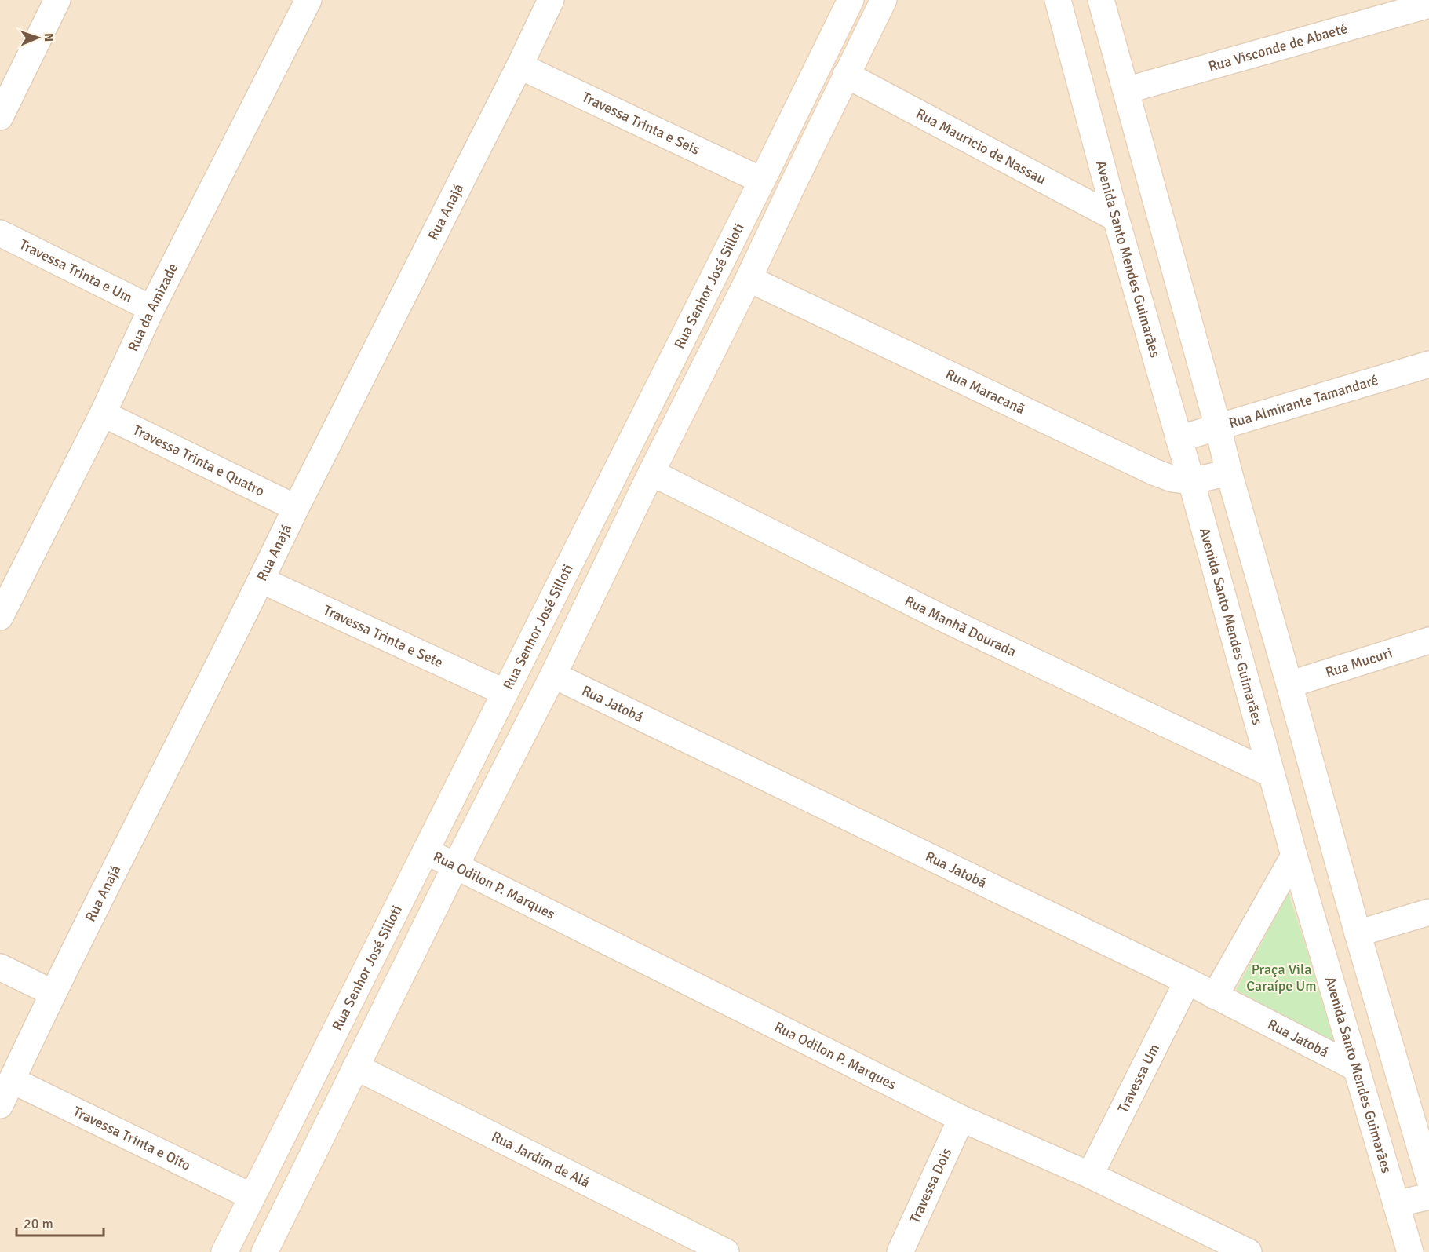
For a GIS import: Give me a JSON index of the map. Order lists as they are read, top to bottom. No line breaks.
{"streets":{"street":["Rua Visconde de Abaeté","Travessa Trinta e Seis","Rua Mauricio de Nassau","Rua Anajá","Avenida Santo Mendes Guimarães","Travessa Trinta e Um","Rua Senhor José Silloti","Rua da Amizade","Rua Maracanã","Rua Almirante Tamandaré","Travessa Trinta e Quatro","Rua Manhã Dourada","Travessa Trinta e Sete","Rua Mucuri","Rua Jatobá","Rua Odilon P. Marques","Travessa Um","Travessa Trinta e Oito","Rua Jardim de Alá","Travessa Dois"]},"crossings":[["Travessa Trinta e Seis","Rua Anajá"],["Travessa Trinta e Seis","Rua Senhor José Silloti"],["Rua Mauricio de Nassau","Avenida Santo Mendes Guimarães"],["Rua Anajá","Travessa Trinta e Quatro"],["Rua Anajá","Travessa Trinta e Sete"],["Rua Anajá","Travessa Trinta e Oito"],["Avenida Santo Mendes Guimarães","Rua Maracanã"],["Avenida Santo Mendes Guimarães","Rua Almirante Tamandaré"],["Avenida Santo Mendes Guimarães","Rua Manhã Dourada"],["Avenida Santo Mendes Guimarães","Rua Jatobá"],["Travessa Trinta e Um","Rua da Amizade"],["Rua Senhor José Silloti","Travessa Trinta e Sete"],["Rua Senhor José Silloti","Rua Odilon P. Marques"],["Rua Senhor José Silloti","Travessa Trinta e Oito"],["Rua da Amizade","Travessa Trinta e Quatro"],["Rua Jatobá","Travessa Um"],["Rua Odilon P. Marques","Travessa Um"],["Rua Odilon P. Marques","Travessa Dois"]],"parks":["Praça Vila Caraípe Um"],"scale_bar":"20 m","north":"right"}
